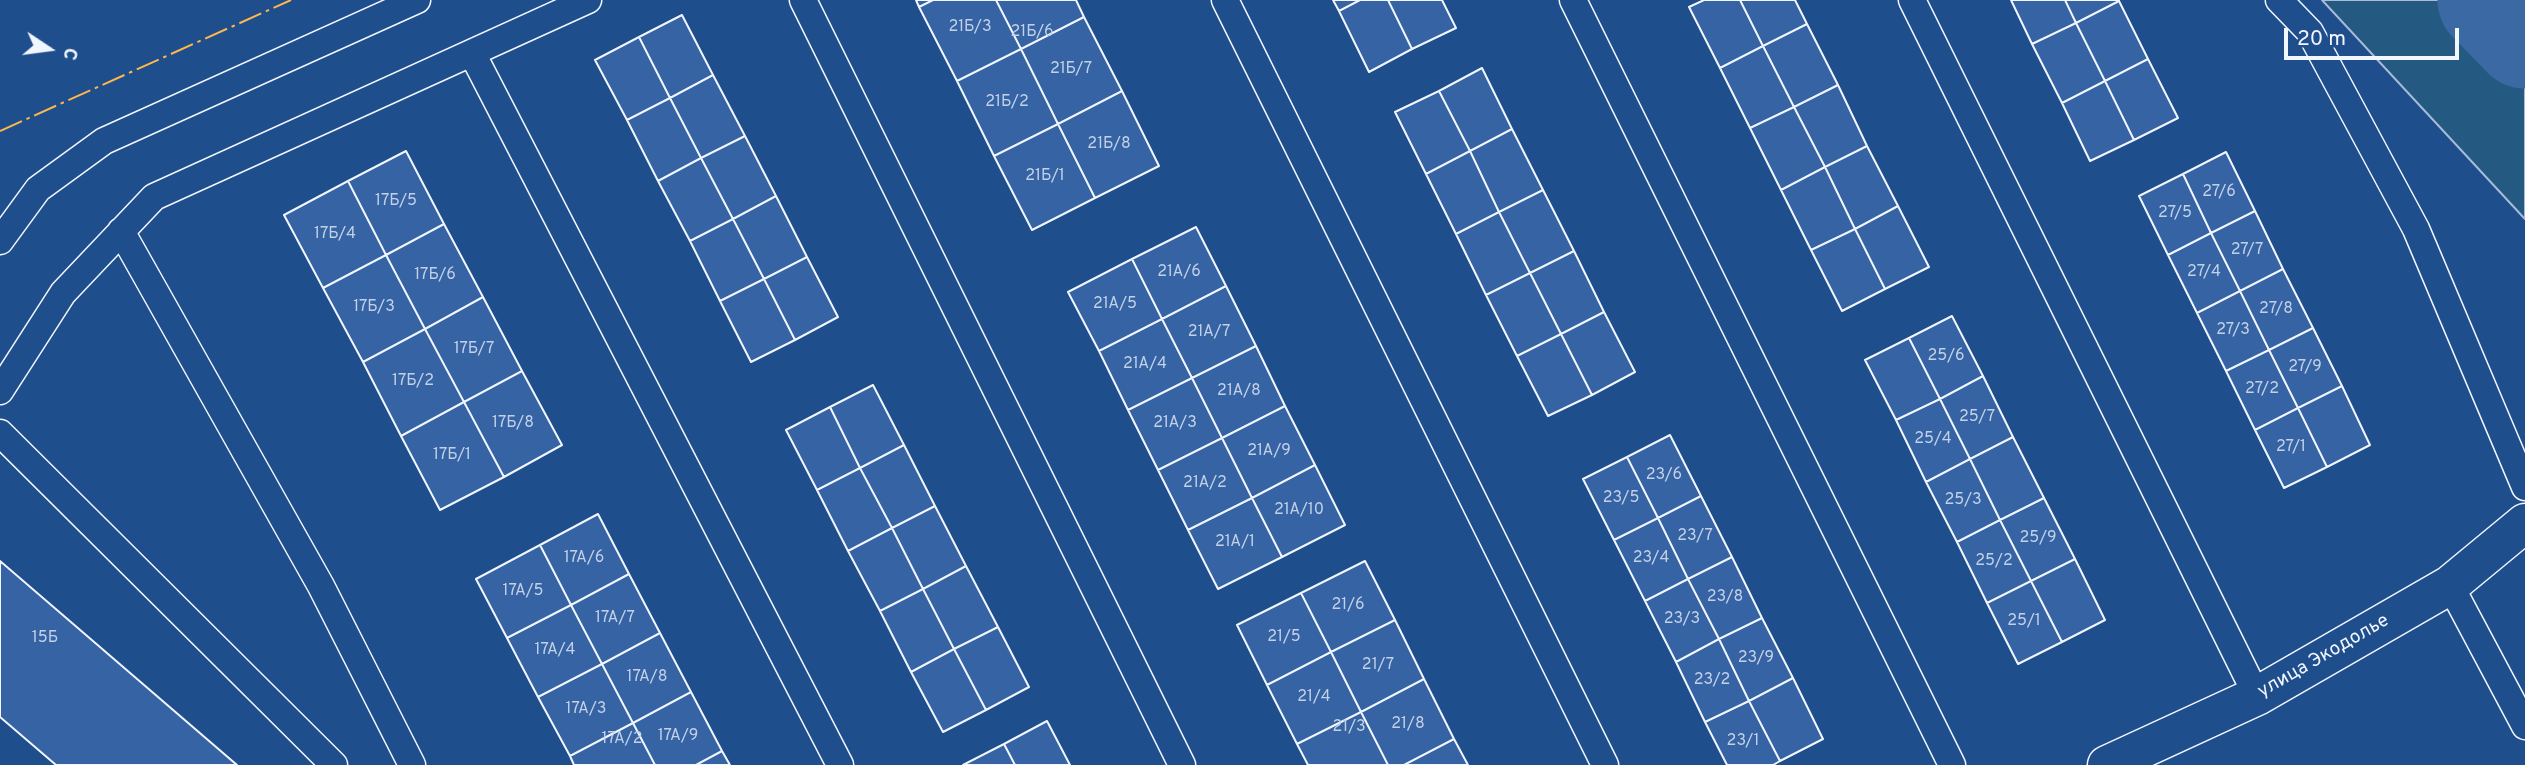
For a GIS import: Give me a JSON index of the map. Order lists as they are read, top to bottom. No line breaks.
{"streets":{"street":["улица Экодолье"]},"house_numbers":["21Б/3","21Б/6","21Б/7","21Б/2","21Б/8","21Б/1","27/6","17Б/5","27/5","17Б/4","27/7","21А/6","27/4","17Б/6","21А/5","17Б/3","27/8","27/3","21А/7","17Б/7","25/6","21А/4","27/9","17Б/2","27/2","21А/8","25/7","17Б/8","21А/3","25/4","27/1","21А/9","17Б/1","23/6","21А/2","23/5","25/3","21А/10","23/7","25/9","21А/1","17А/6","23/4","25/2","17А/5","23/8","21/6","17А/7","23/3","25/1","21/5","15Б","17А/4","23/9","21/7","17А/8","23/2","21/4","17А/3","21/8","21/3","17А/9","17А/2","23/1"],"scale_bar":"20 m","north":"right"}
